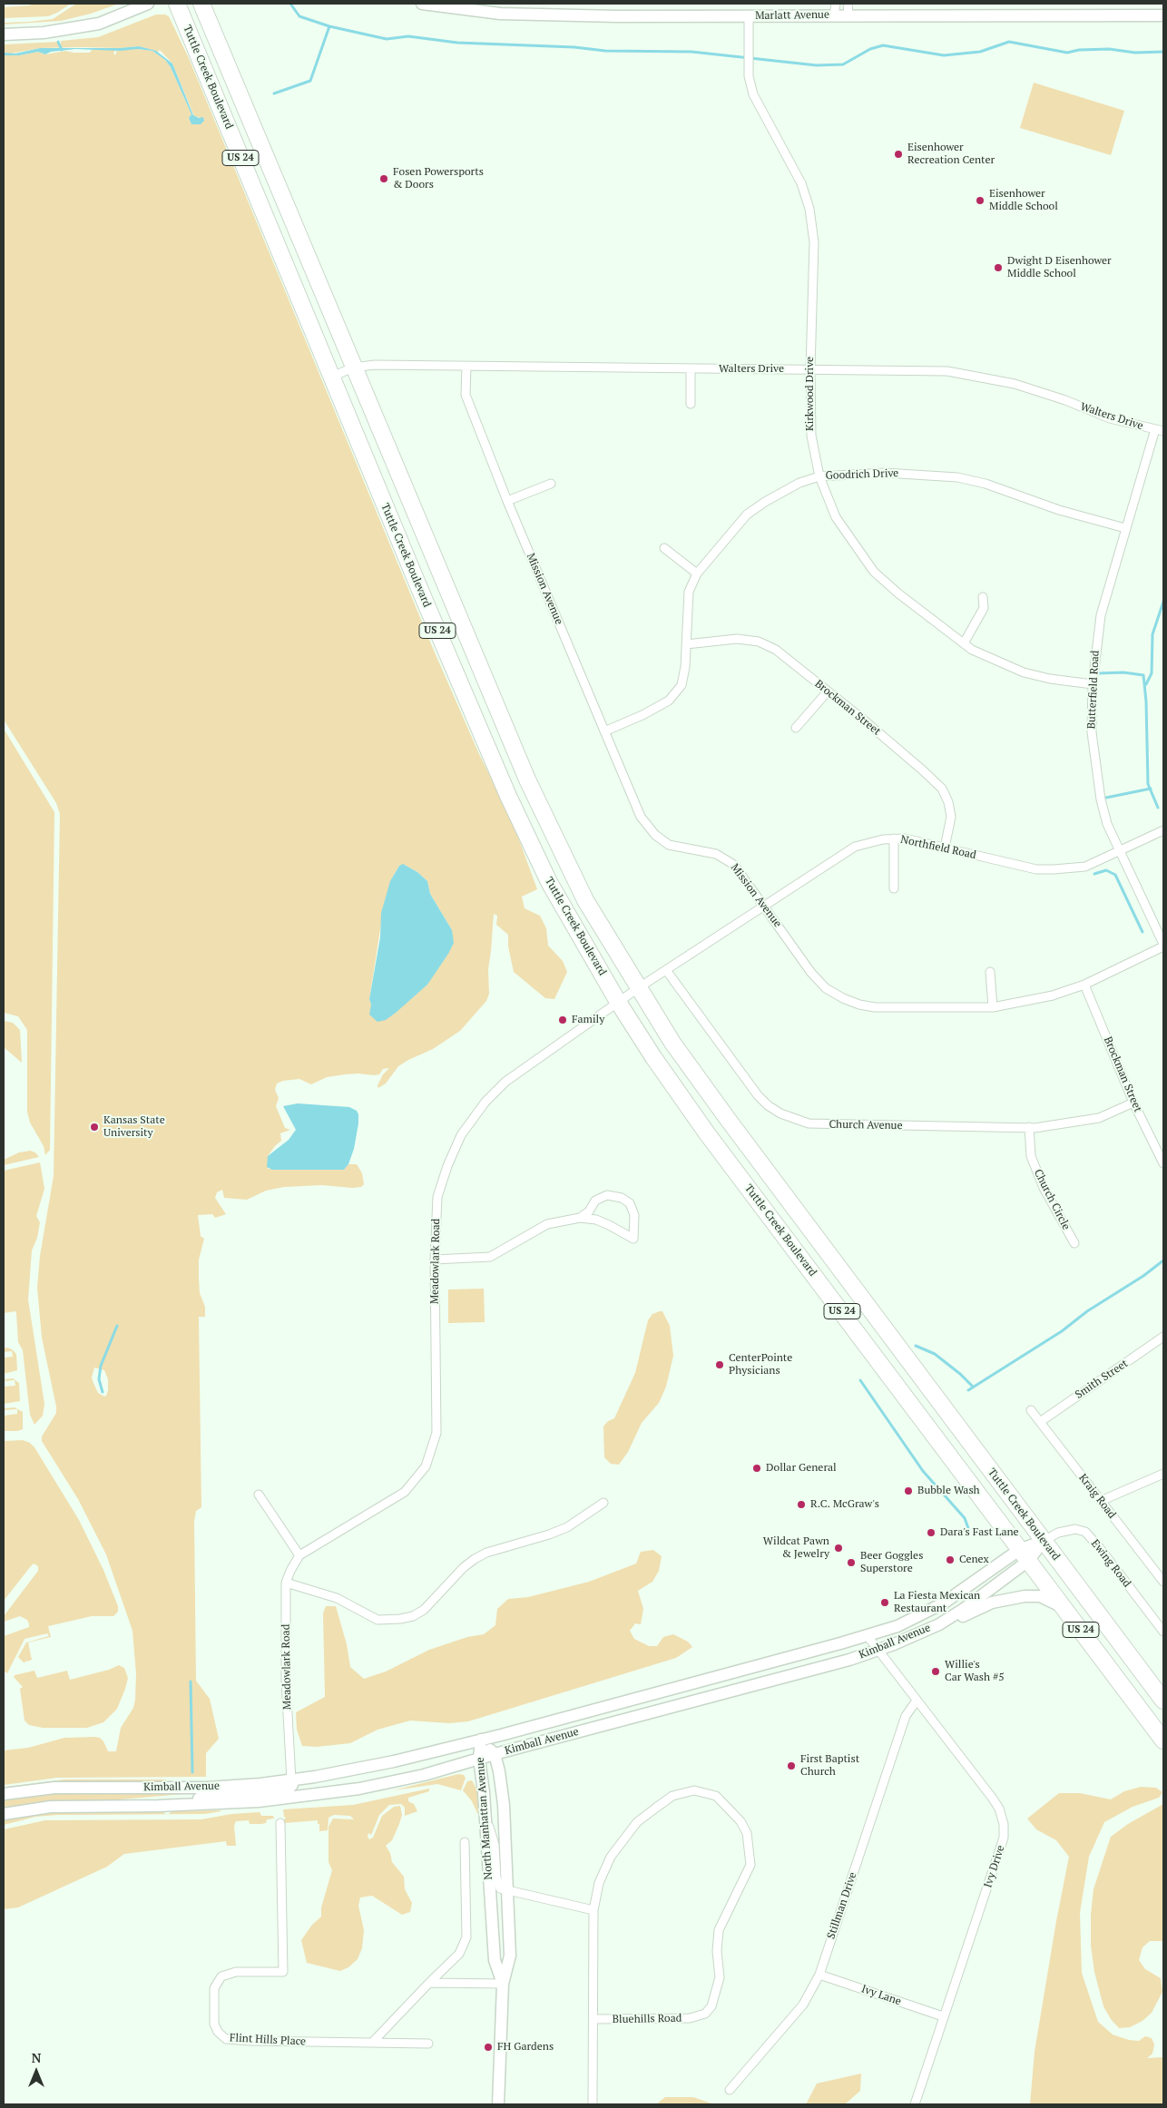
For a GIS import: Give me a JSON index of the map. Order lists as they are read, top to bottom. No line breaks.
{"streets":{"highway":["Tuttle Creek Boulevard","US 24"],"main road":["Marlatt Avenue","Kimball Avenue","North Manhattan Avenue"],"street":["Walters Drive","Kirkwood Drive","Goodrich Drive","Mission Avenue","Butterfield Road","Brockman Street","Northfield Road","Church Avenue","Church Circle","Meadowlark Road","Smith Street","Kraig Road","Ewing Road","Ivy Drive","Stillman Drive","Ivy Lane","Bluehills Road","Flint Hills Place"]},"crossings":[["Marlatt Avenue","Kirkwood Drive"],["Tuttle Creek Boulevard","Walters Drive"],["Tuttle Creek Boulevard","Northfield Road"],["Tuttle Creek Boulevard","Meadowlark Road"],["Tuttle Creek Boulevard","Ewing Road"],["Tuttle Creek Boulevard","Kimball Avenue"],["Walters Drive","Kirkwood Drive"],["Walters Drive","Mission Avenue"],["Walters Drive","Butterfield Road"],["Kirkwood Drive","Goodrich Drive"],["Kirkwood Drive","Butterfield Road"],["Goodrich Drive","Mission Avenue"],["Goodrich Drive","Butterfield Road"],["Goodrich Drive","Brockman Street"],["Mission Avenue","Butterfield Road"],["Mission Avenue","Brockman Street"],["Mission Avenue","Northfield Road"],["Butterfield Road","Northfield Road"],["Brockman Street","Northfield Road"],["Brockman Street","Church Avenue"],["Northfield Road","Church Avenue"],["Northfield Road","Meadowlark Road"],["Church Avenue","Church Circle"],["Meadowlark Road","Kimball Avenue"],["Smith Street","Kraig Road"],["Ewing Road","Kimball Avenue"],["Kimball Avenue","North Manhattan Avenue"],["Kimball Avenue","Ivy Drive"],["Ivy Drive","Stillman Drive"],["Ivy Drive","Ivy Lane"],["Stillman Drive","Ivy Lane"]],"places":["Eisenhower Recreation Center","Fosen Powersports & Doors","Eisenhower Middle School","Dwight D Eisenhower Middle School","Family","Kansas State University","CenterPointe Physicians","Dollar General","Bubble Wash","R.C. McGraw's","Dara's Fast Lane","Wildcat Pawn & Jewelry","Cenex","Beer Goggles Superstore","La Fiesta Mexican Restaurant","Willie's Car Wash #5","First Baptist Church","FH Gardens"],"north":"top"}
